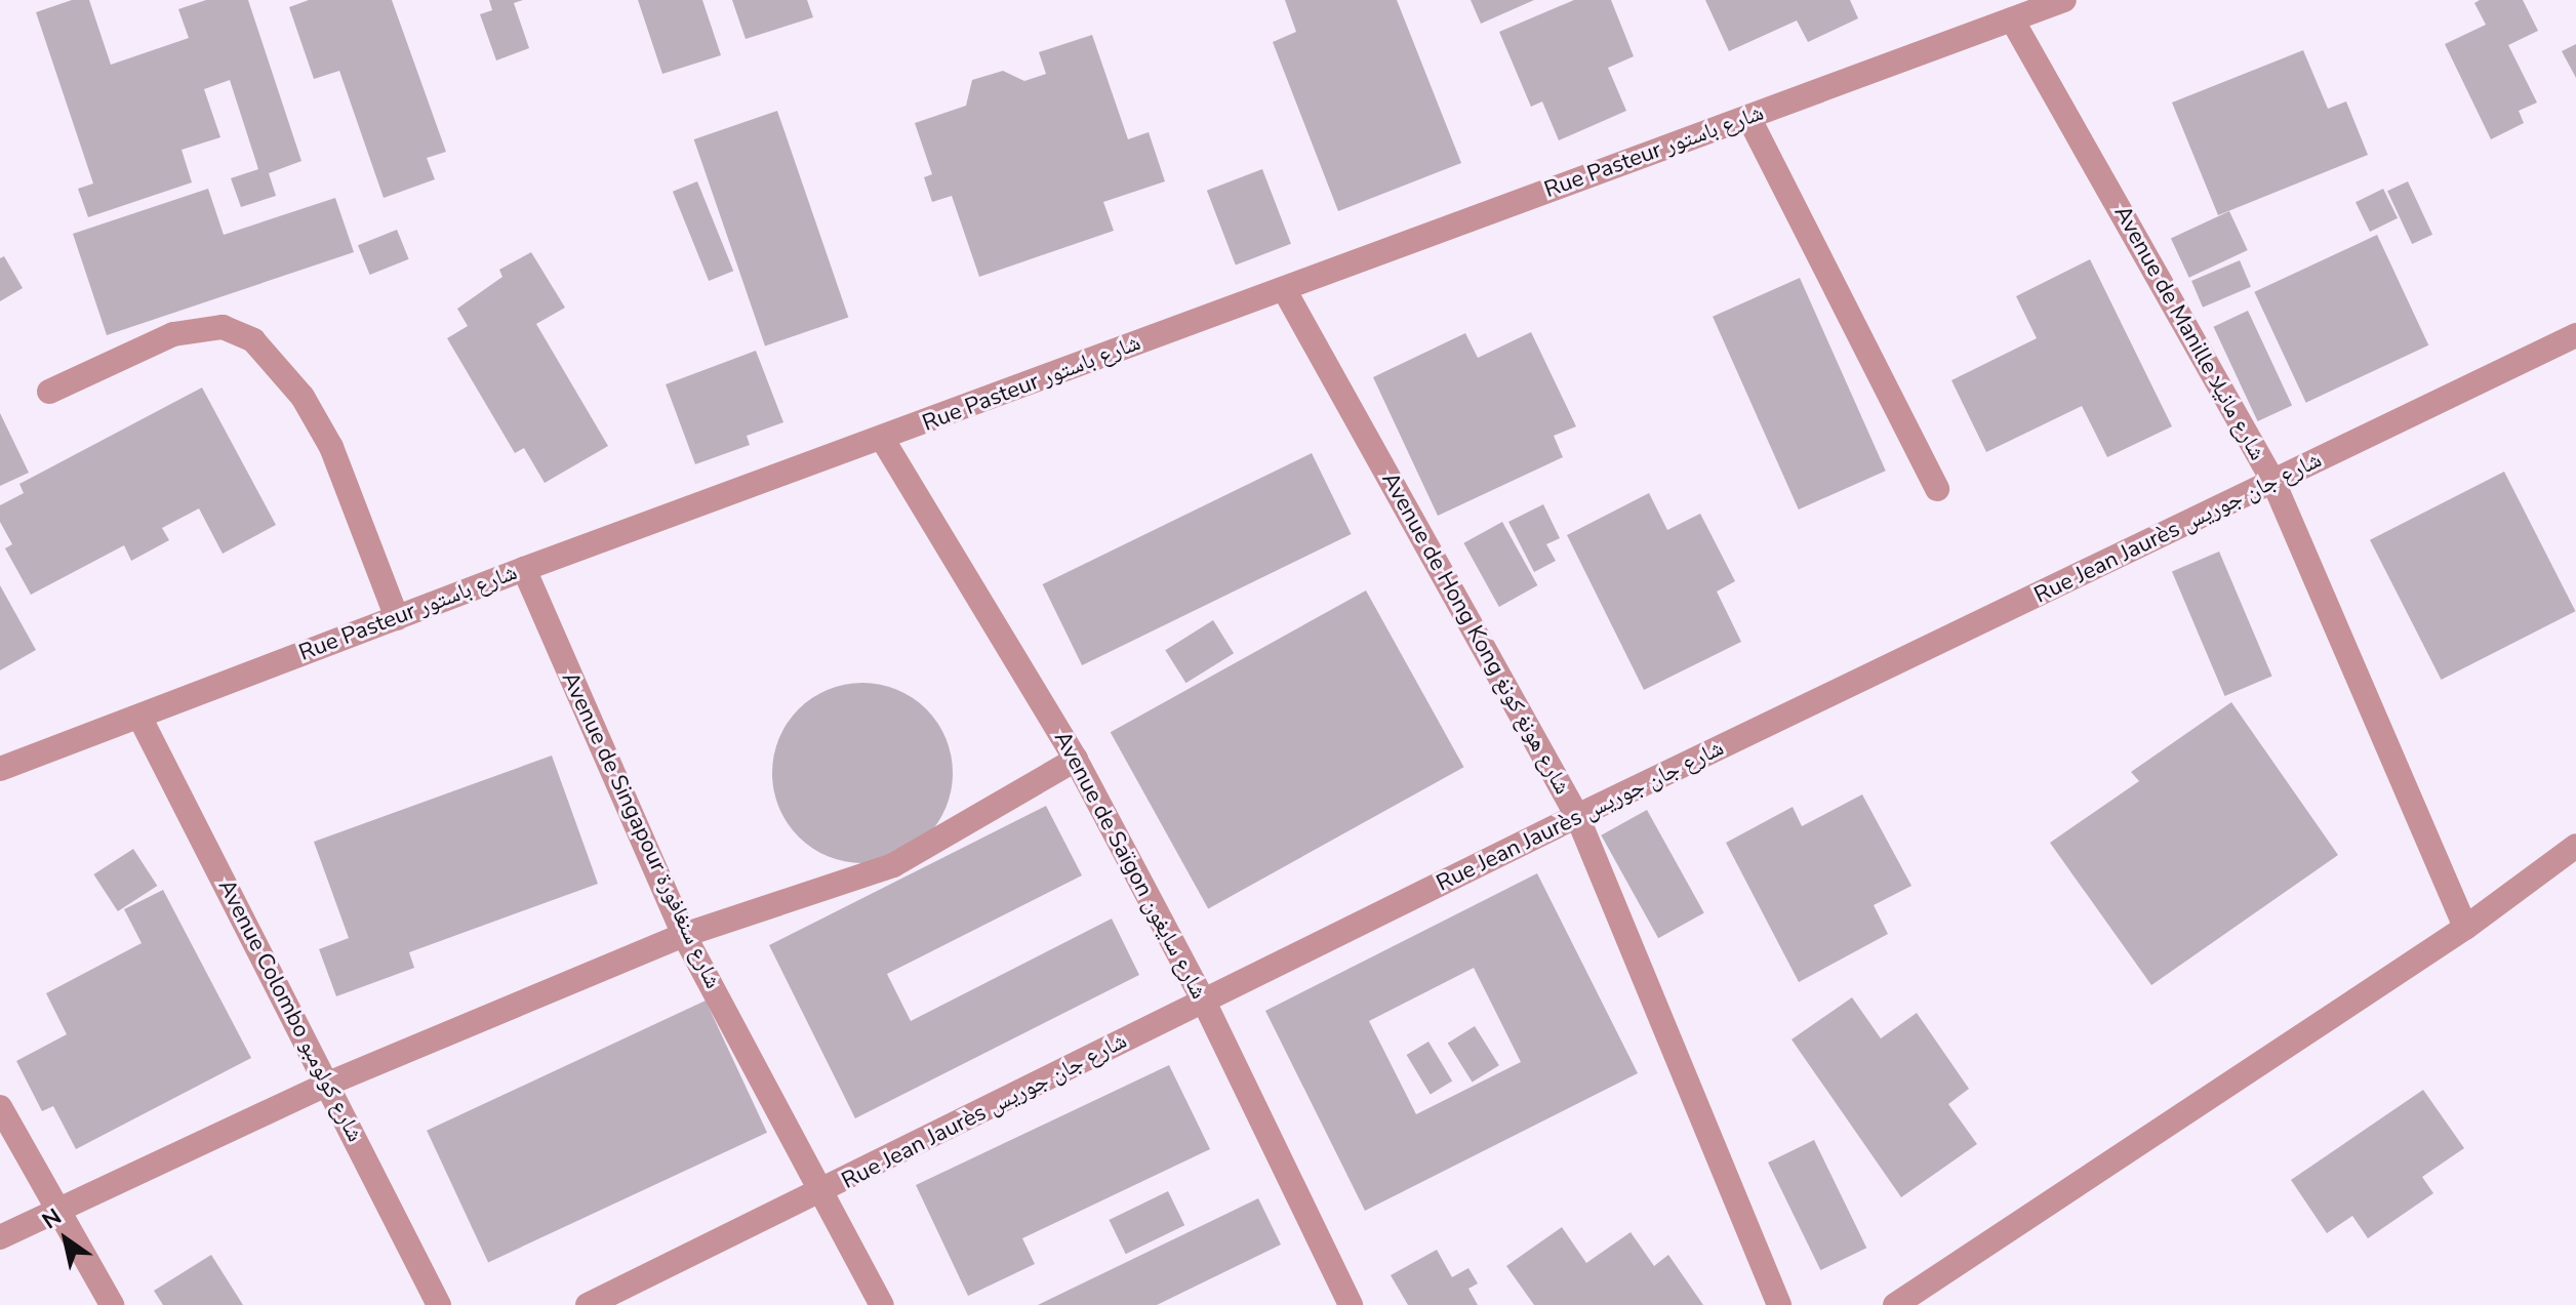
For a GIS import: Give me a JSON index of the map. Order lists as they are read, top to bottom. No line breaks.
{"streets":{"street":["Rue Pasteur شارع باستور","Avenue de Manille شارع مانيلا","Rue Jean Jaurès شارع جان جوريس","Avenue de Hong Kong شارع هونغ كونغ","Avenue de Singapour شارع سنغافورة","Avenue de Saïgon شارع سايغون","Avenue Colombo شارع كولومبو"]},"crossings":[["Rue Pasteur شارع باستور","Avenue de Manille شارع مانيلا"],["Rue Pasteur شارع باستور","Avenue de Hong Kong شارع هونغ كونغ"],["Rue Pasteur شارع باستور","Avenue de Singapour شارع سنغافورة"],["Rue Pasteur شارع باستور","Avenue de Saïgon شارع سايغون"],["Rue Pasteur شارع باستور","Avenue Colombo شارع كولومبو"],["Avenue de Manille شارع مانيلا","Rue Jean Jaurès شارع جان جوريس"],["Rue Jean Jaurès شارع جان جوريس","Avenue de Hong Kong شارع هونغ كونغ"],["Rue Jean Jaurès شارع جان جوريس","Avenue de Singapour شارع سنغافورة"],["Rue Jean Jaurès شارع جان جوريس","Avenue de Saïgon شارع سايغون"]],"north":"top left"}
